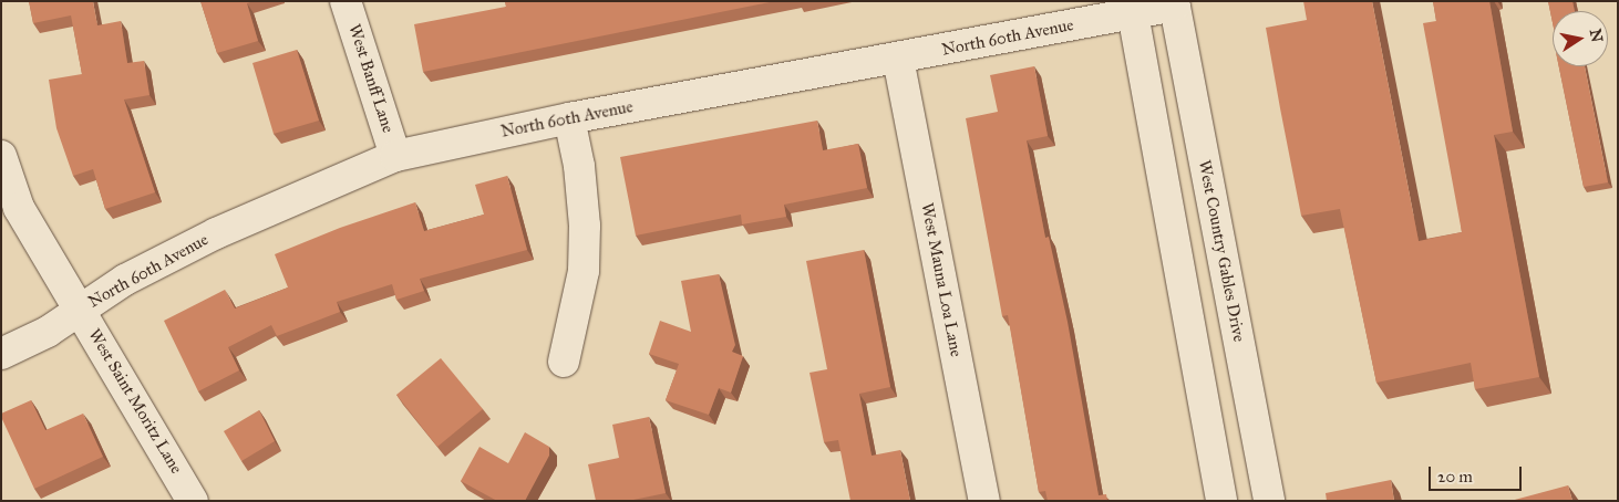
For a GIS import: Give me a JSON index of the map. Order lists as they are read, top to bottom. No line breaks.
{"streets":{"street":["North 60th Avenue","West Banff Lane","West Country Gables Drive","West Mauna Loa Lane","West Saint Moritz Lane"]},"crossings":[["North 60th Avenue","West Banff Lane"],["North 60th Avenue","West Country Gables Drive"],["North 60th Avenue","West Mauna Loa Lane"],["North 60th Avenue","West Saint Moritz Lane"]],"scale_bar":"20 m","north":"right"}
